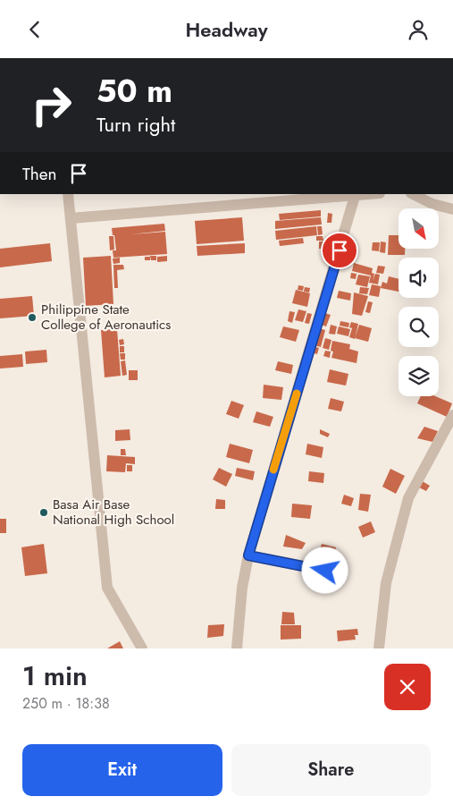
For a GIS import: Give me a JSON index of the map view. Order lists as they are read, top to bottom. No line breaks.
{"places":["Philippine State College of Aeronautics","Basa Air Base National High School"],"north":"bottom right","page":{"header":"Headway","turn":["50 m","Turn right"],"then":"Then","heading":["1 min","250 m · 18:38"],"buttons":["Exit","Share"]}}
